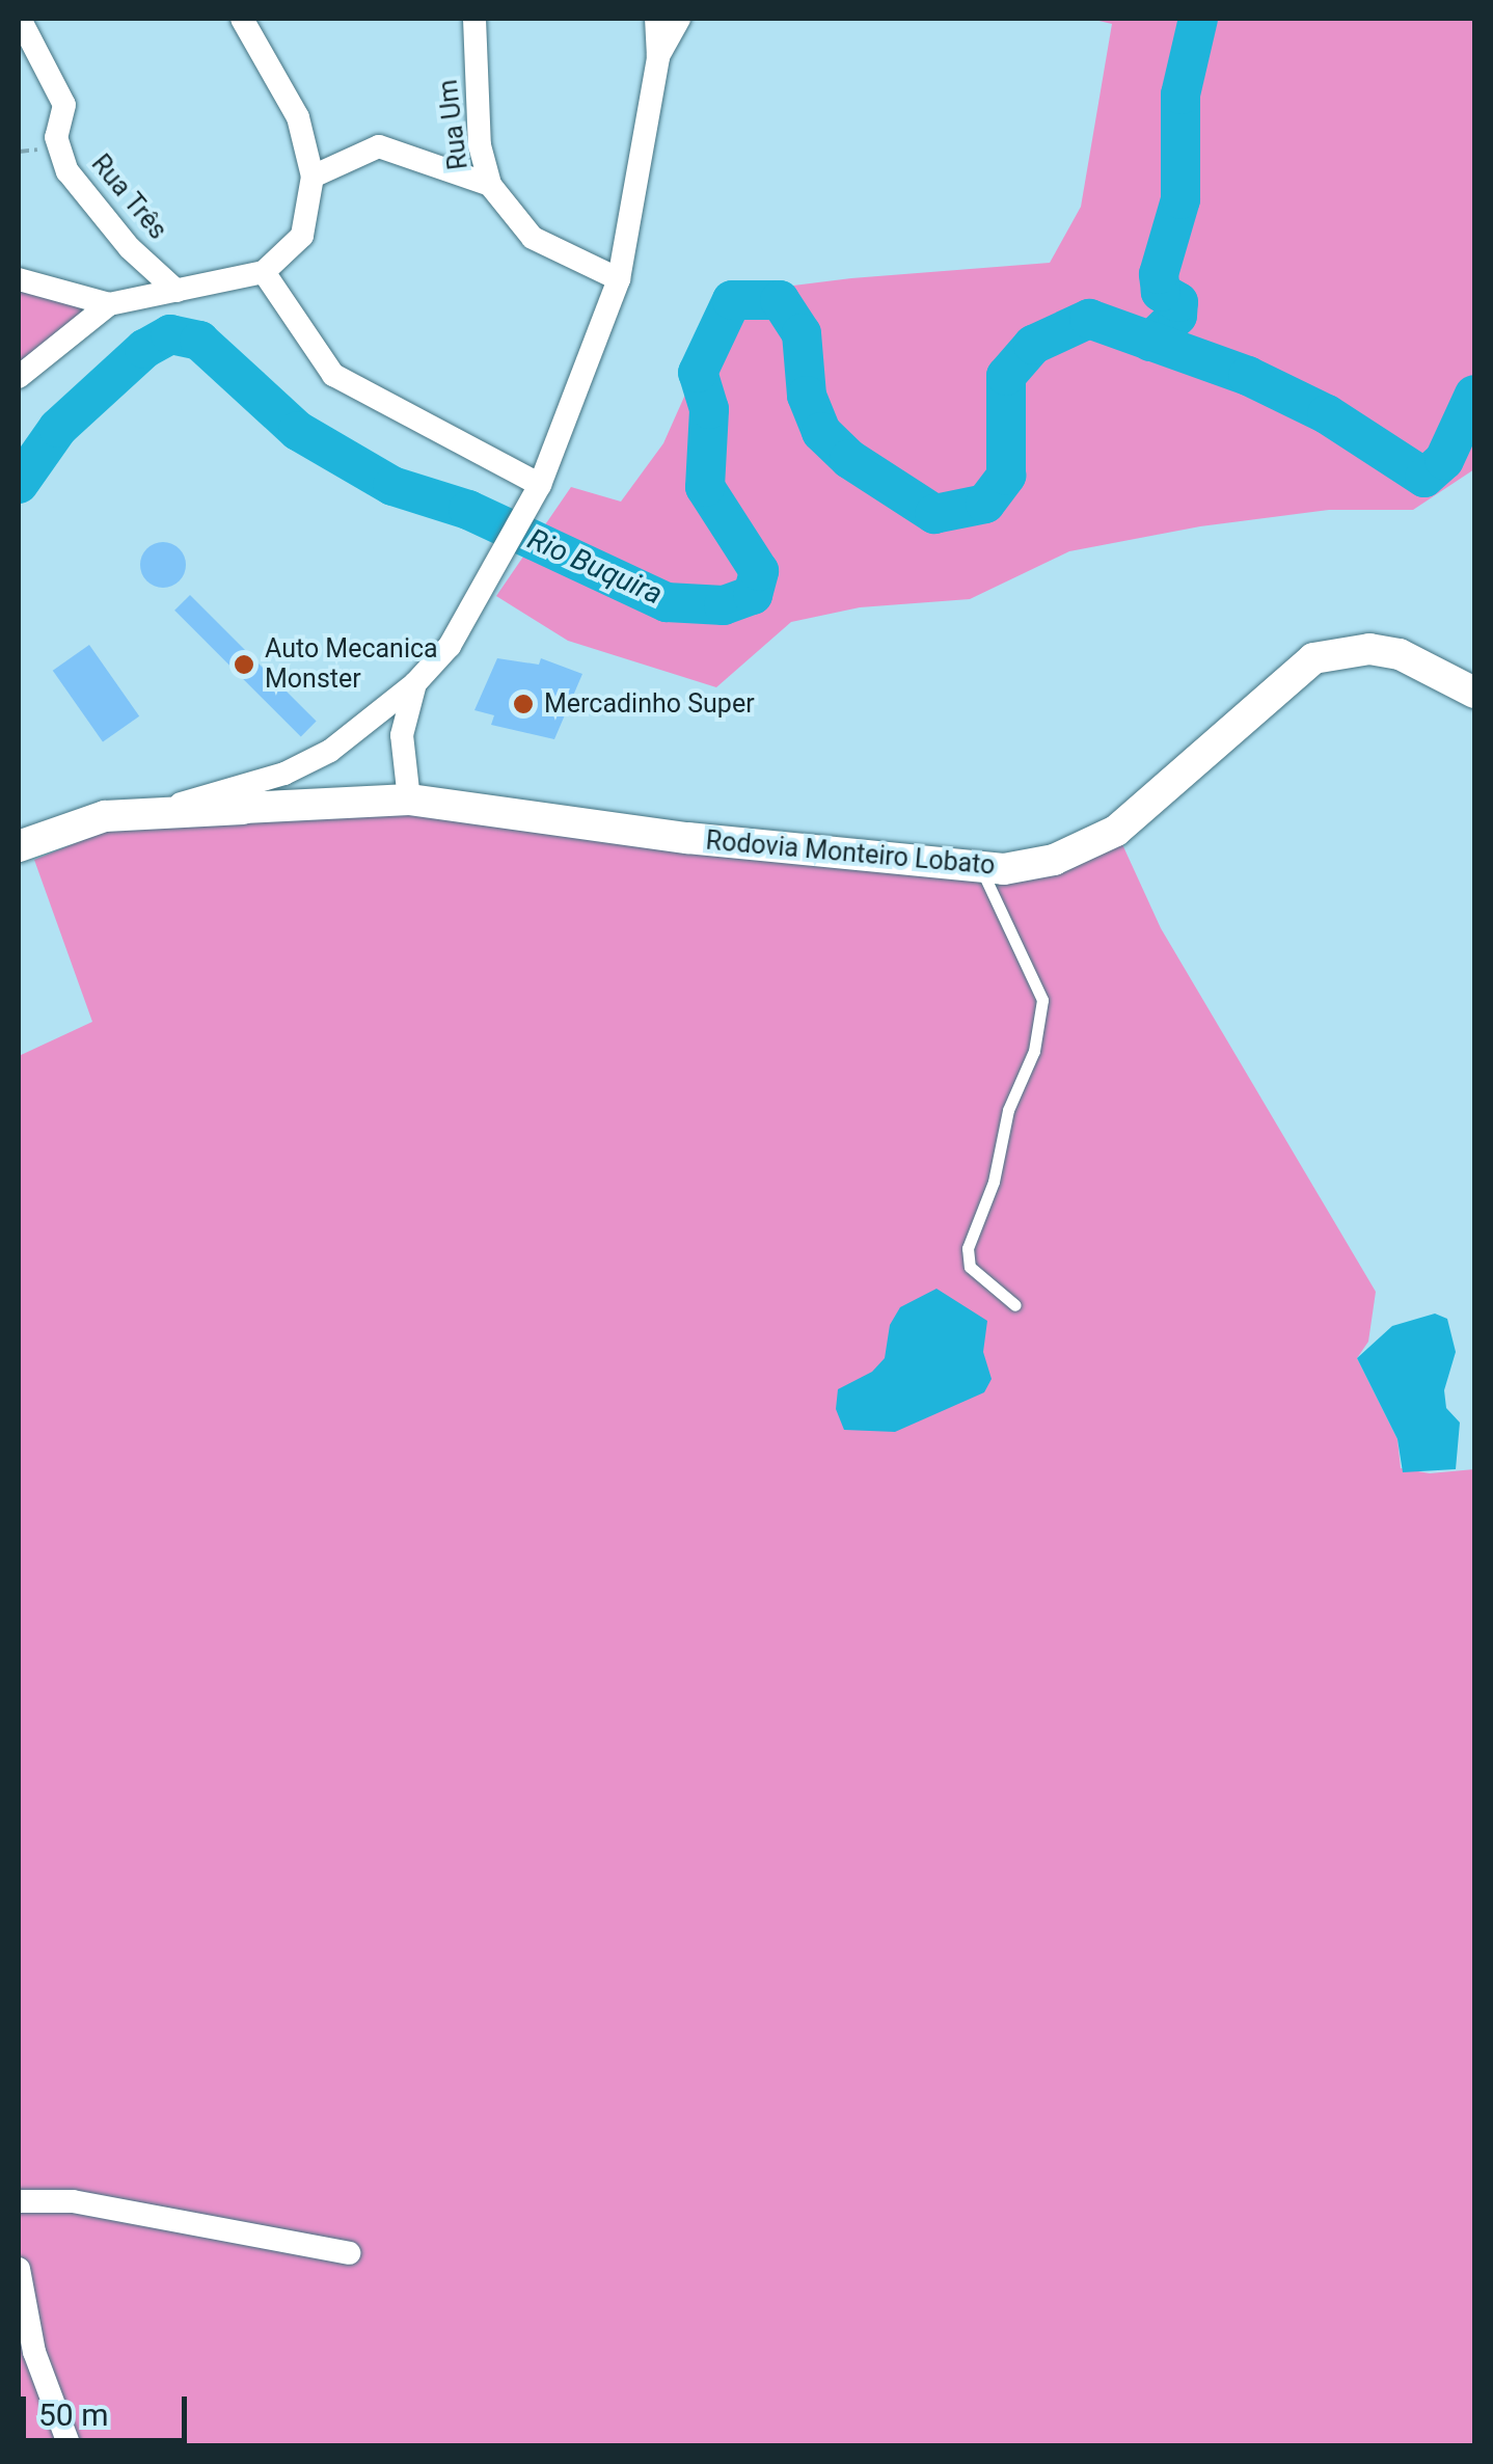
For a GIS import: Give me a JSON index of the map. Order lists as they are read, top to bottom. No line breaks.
{"streets":{"main road":["Rodovia Monteiro Lobato"],"street":["Rua Um","Rua Três"]},"water":["Rio Buquira"],"places":["Auto Mecanica Monster","Mercadinho Super"],"scale_bar":"50 m"}
